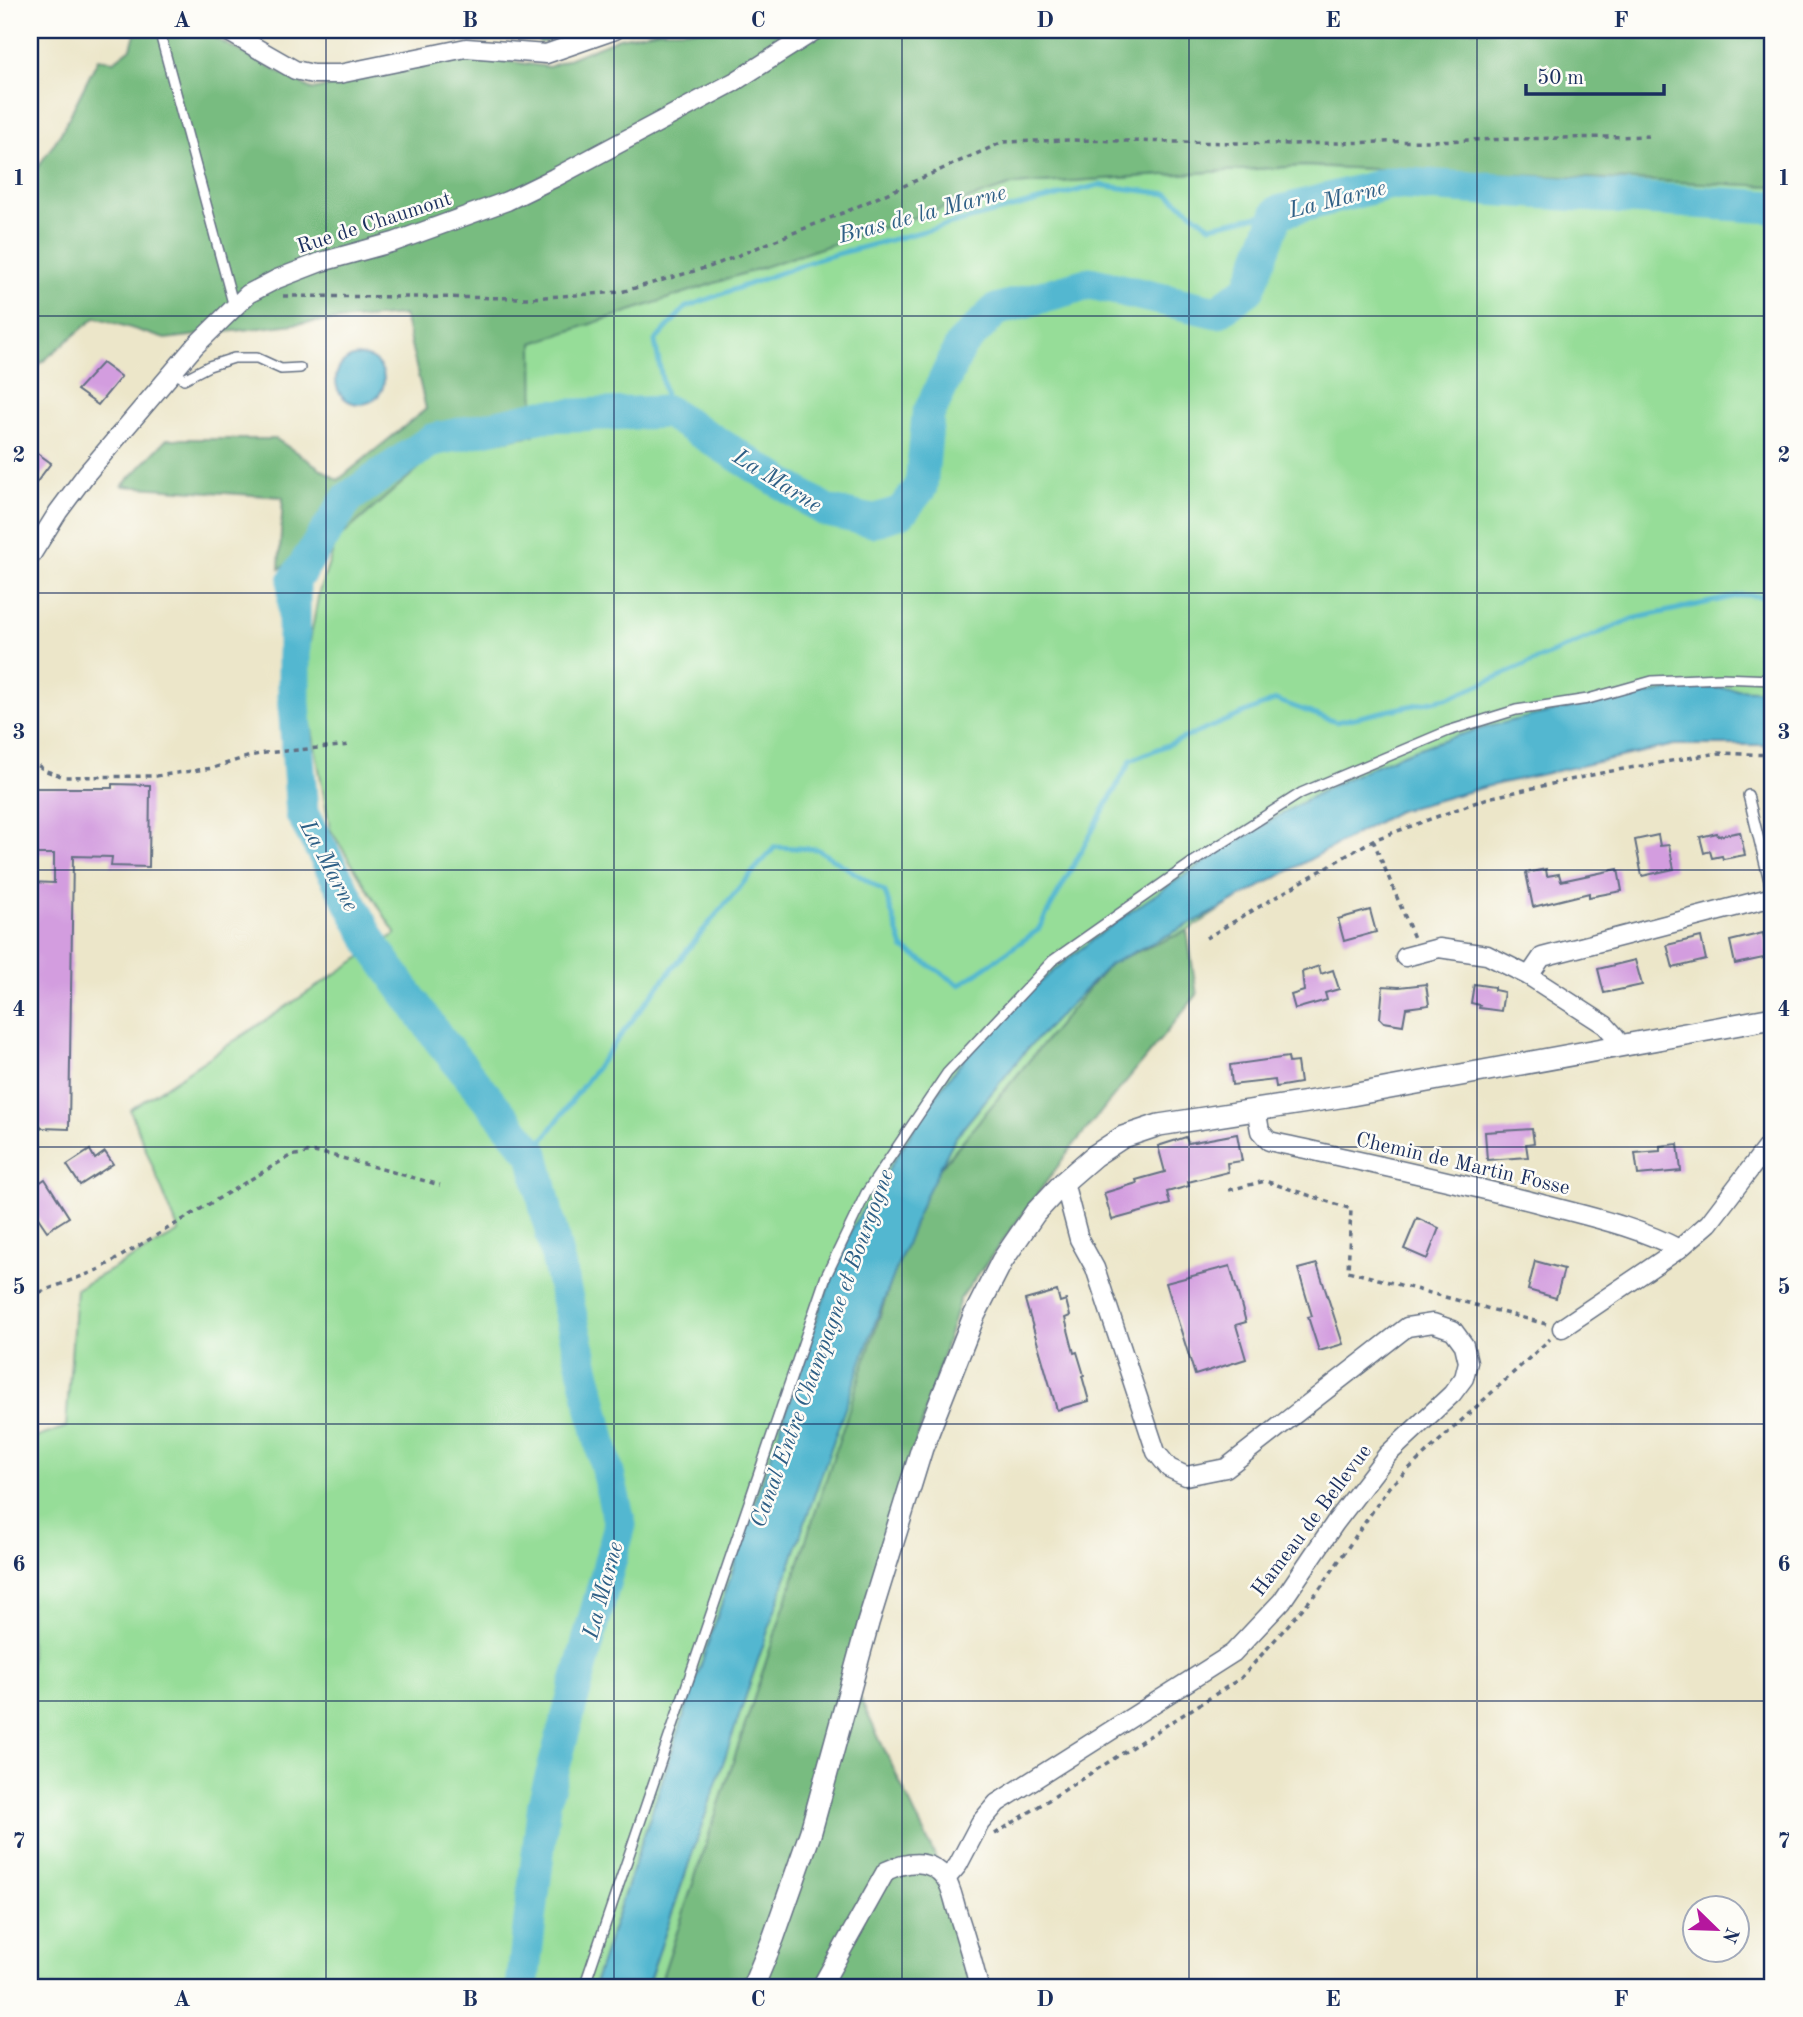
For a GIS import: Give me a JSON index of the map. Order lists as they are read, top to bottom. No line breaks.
{"streets":{"street":["Rue de Chaumont","Chemin de Martin Fosse","Hameau de Bellevue"]},"water":["La Marne","Bras de la Marne","Canal Entre Champagne et Bourgogne"],"scale_bar":"50 m","north":"bottom right","grid":{"columns":["A","B","C","D","E","F"],"rows":["1","2","3","4","5","6","7"]}}
